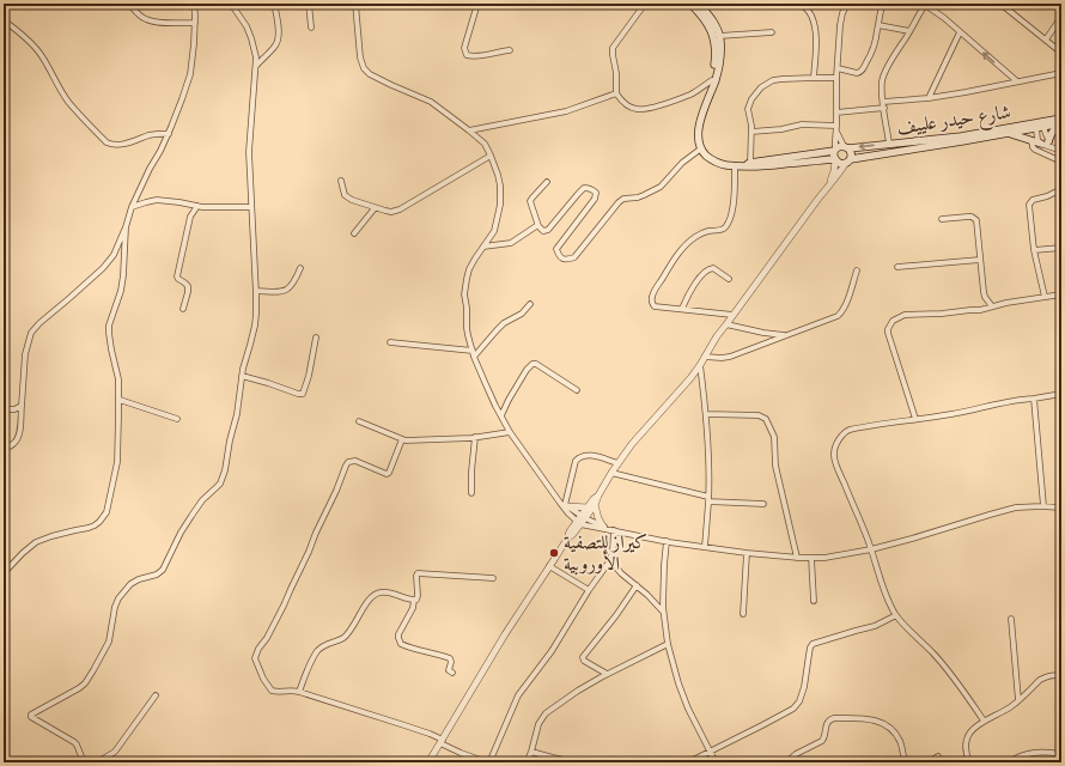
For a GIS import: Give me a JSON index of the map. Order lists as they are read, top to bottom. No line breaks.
{"streets":{"main road":["شارع حيدر علييف"]},"places":["كيراز للتصفية الأوروبية"]}
